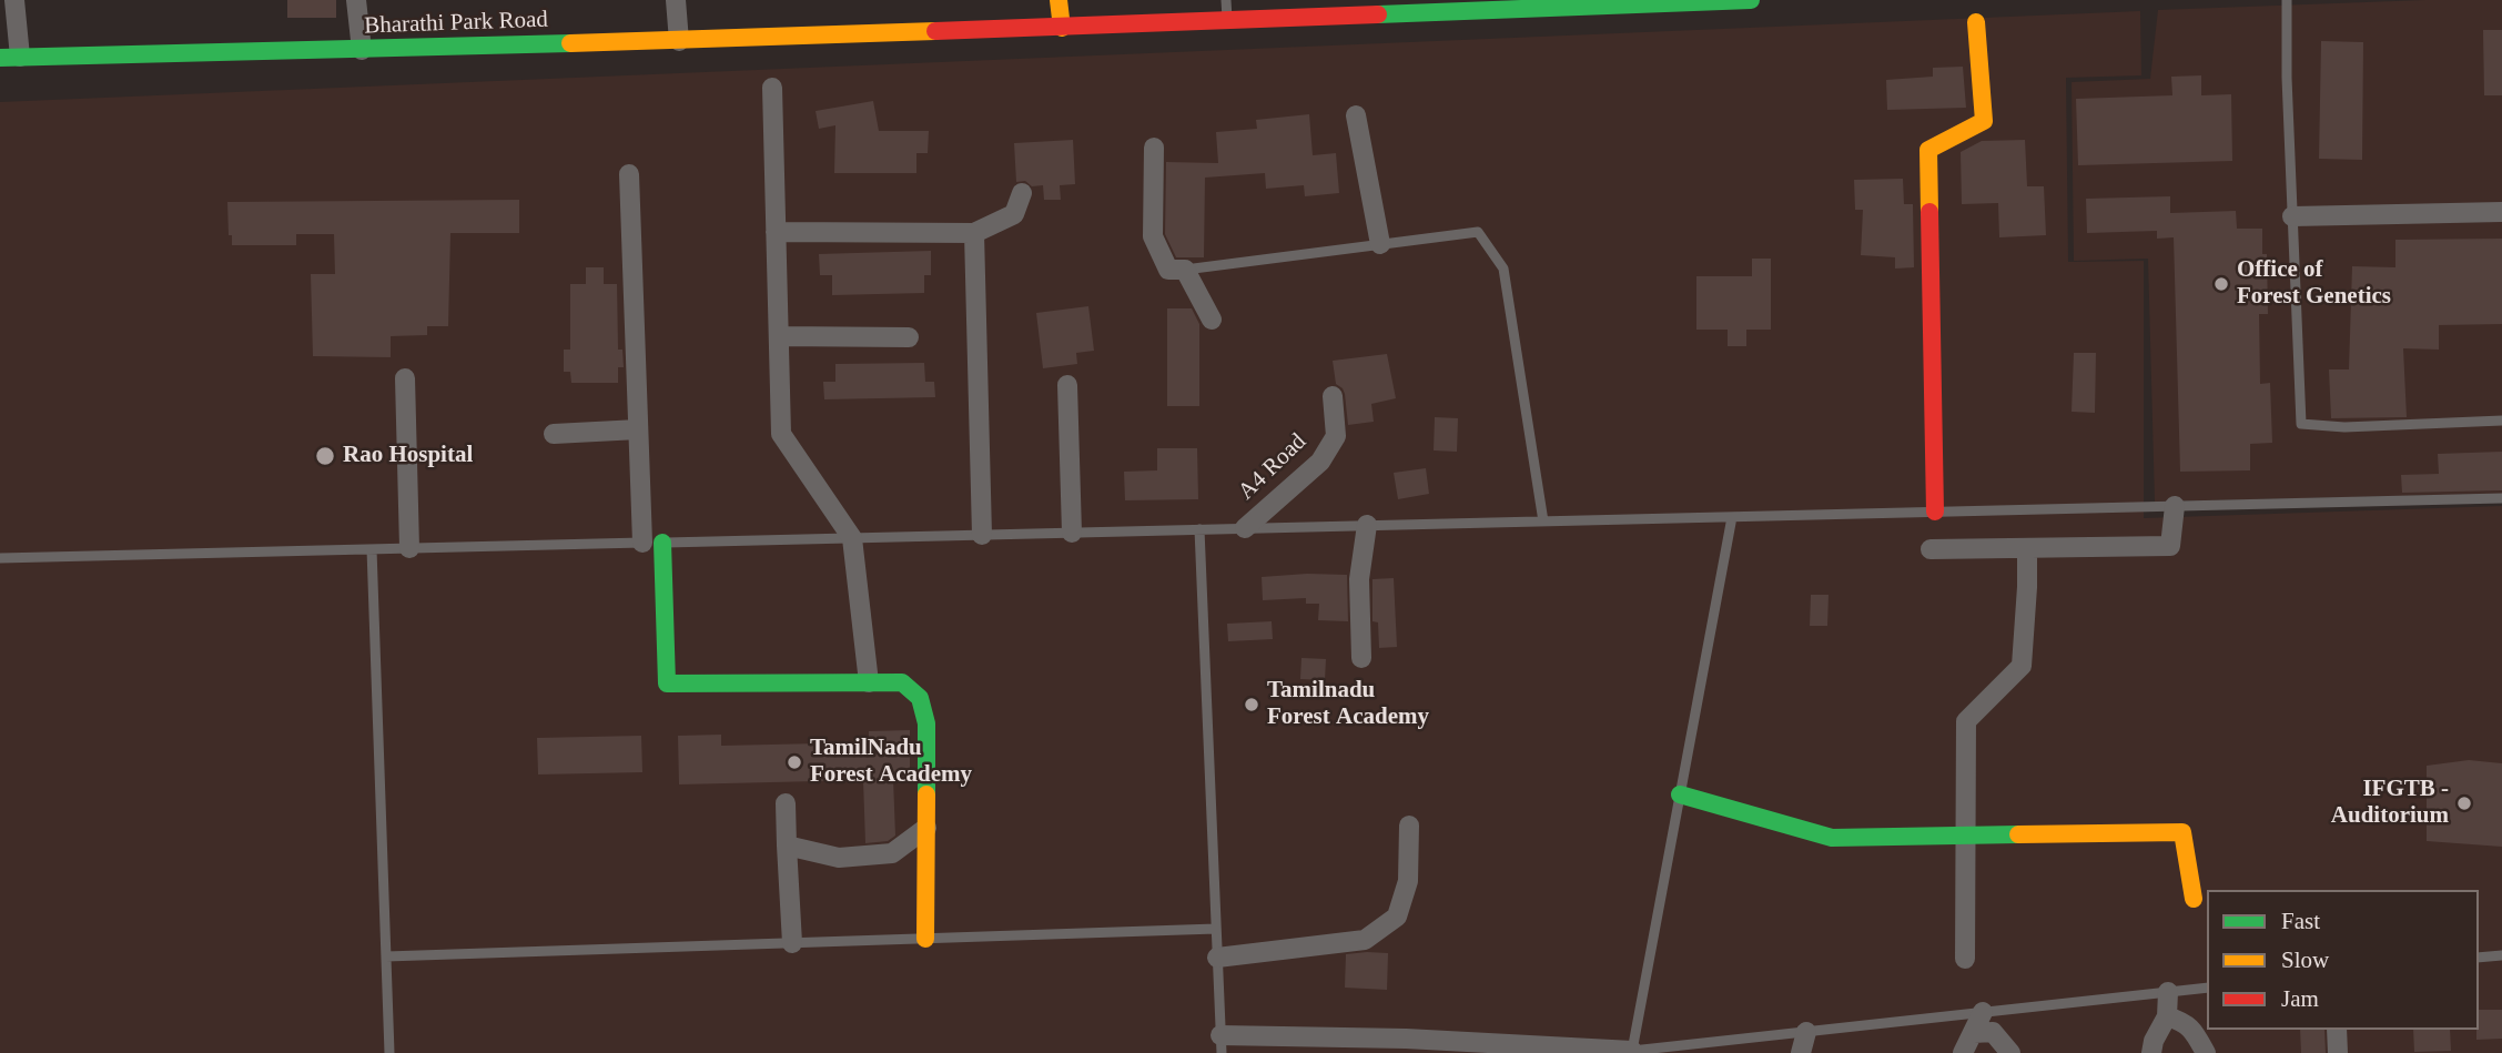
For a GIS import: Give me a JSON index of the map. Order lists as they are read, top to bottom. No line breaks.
{"streets":{"street":["Bharathi Park Road","A4 Road"]},"places":["Office of Forest Genetics","Rao Hospital","Tamilnadu Forest Academy","TamilNadu Forest Academy","IFGTB - Auditorium"],"legend":["Fast","Slow","Jam"]}
